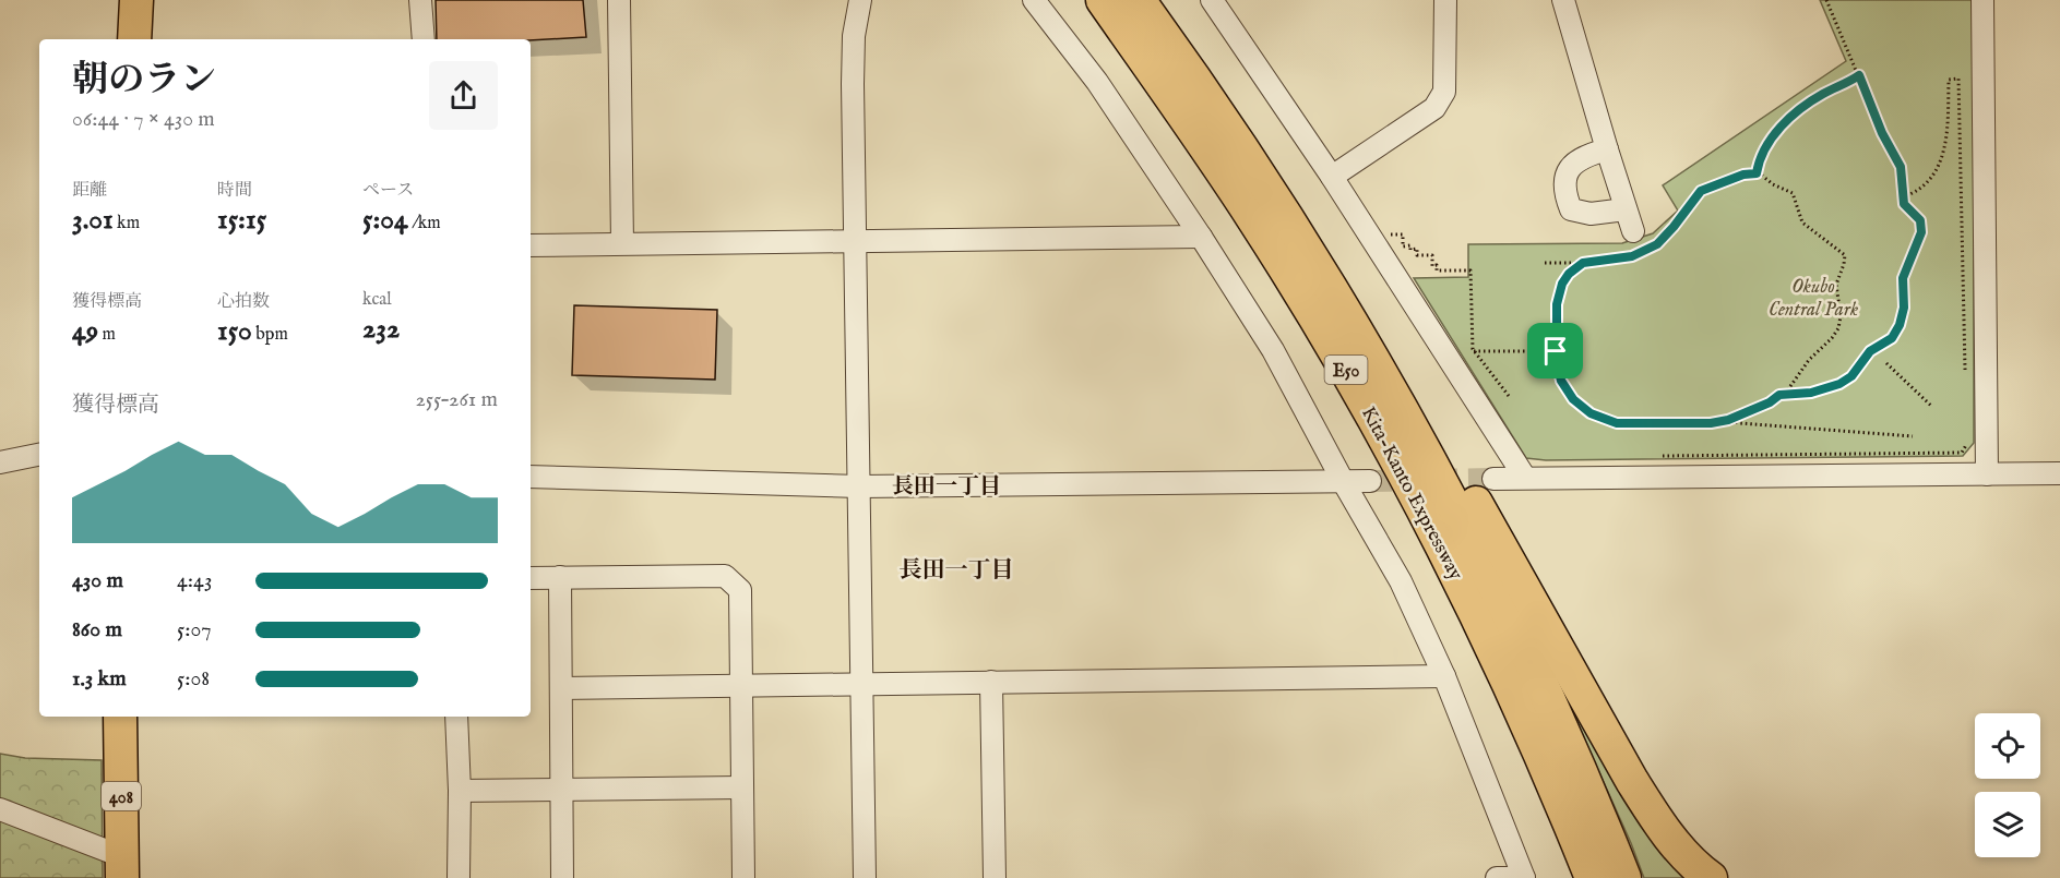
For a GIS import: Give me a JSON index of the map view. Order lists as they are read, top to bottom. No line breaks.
{"streets":{"highway":["E50","Kita-Kanto Expressway","408"]},"districts":["長田一丁目","長田一丁目"],"parks":["Okubo Central Park"],"page":{"heading":["朝のラン","06:44 · 7 × 430 m"],"stats":[["距離","3.01 km"],["時間","15:15"],["ペース","5:04 /km"],["獲得標高","49 m"],["心拍数","150 bpm"],["kcal","232"]],"chart":["獲得標高","255–261 m"],"list":[{"name":"430 m","note":"4:43"},{"name":"860 m","note":"5:07"},{"name":"1.3 km","note":"5:08"}]}}
